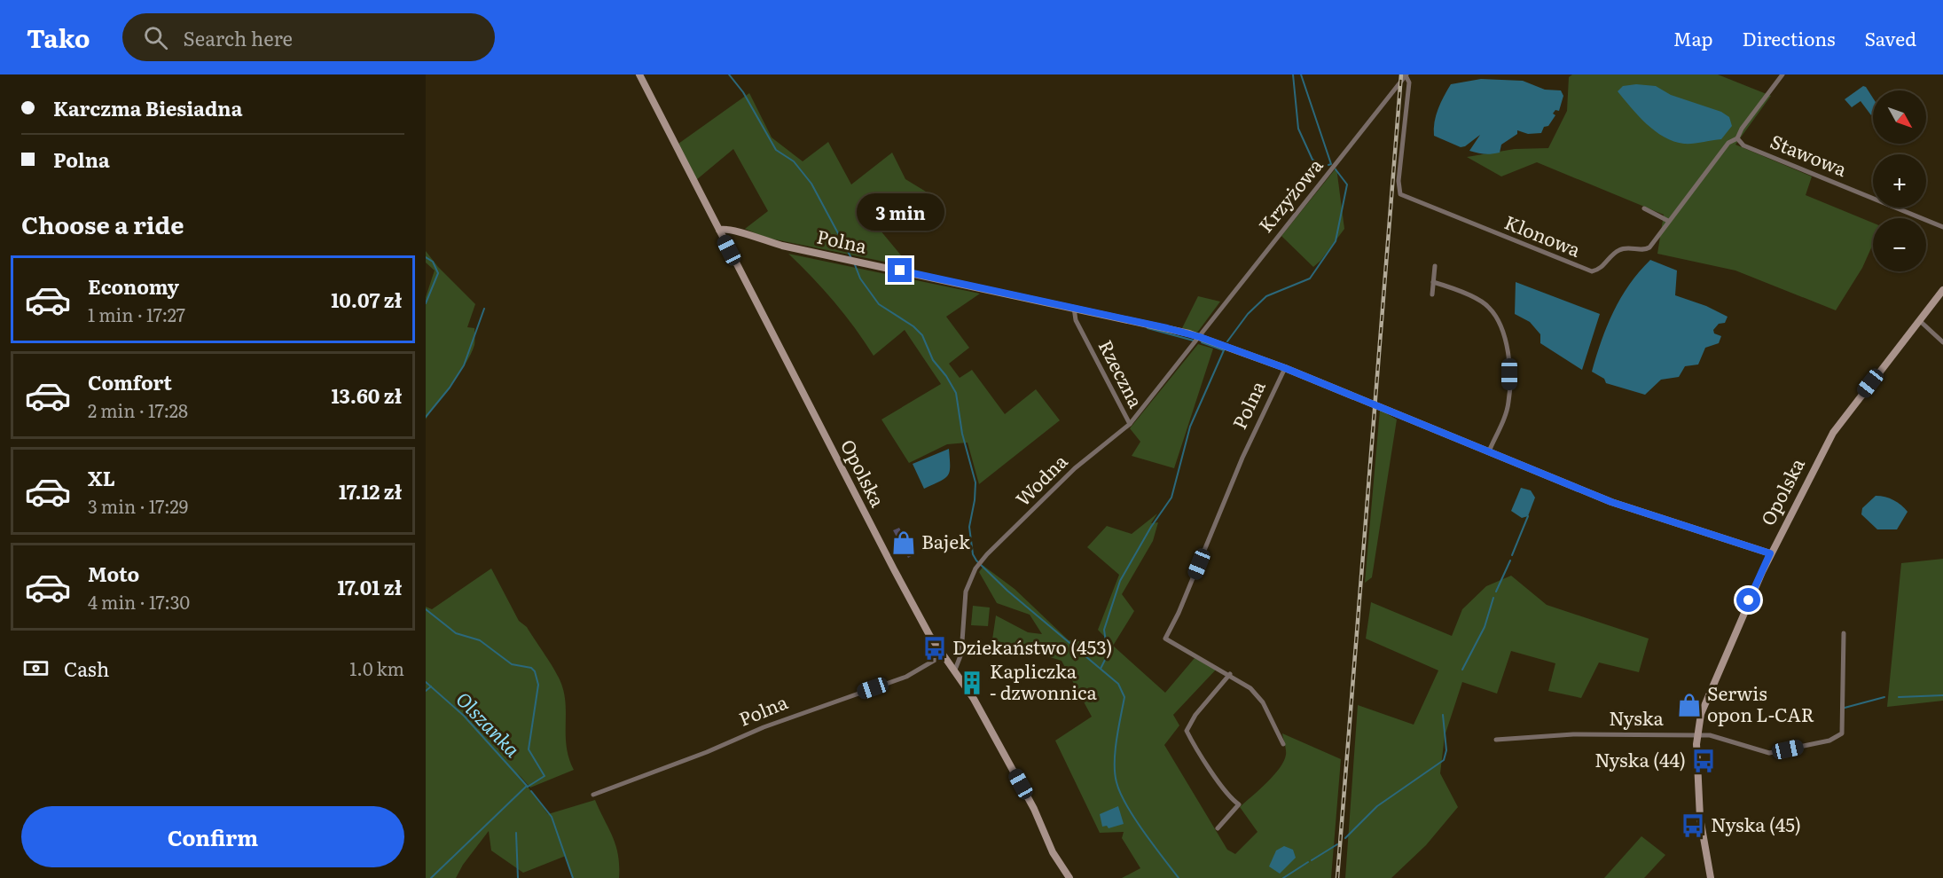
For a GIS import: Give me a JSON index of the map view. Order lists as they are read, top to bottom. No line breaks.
{"streets":{"street":["Stawowa","Krzyżowa","Klonowa","Polna","Rzeczna","Opolska","Wodna","Nyska"]},"crossings":[["Stawowa","Klonowa"],["Krzyżowa","Klonowa"],["Krzyżowa","Polna"],["Krzyżowa","Wodna"],["Polna","Rzeczna"],["Polna","Opolska"],["Polna","Wodna"],["Rzeczna","Wodna"],["Opolska","Wodna"],["Opolska","Nyska"]],"water":["Olszanka"],"places":{"shop":["Bajek","Serwis opon L-CAR"],"bus stop":["Dziekaństwo (453)","Nyska (44)","Nyska (45)"],"building":["Kapliczka - dzwonnica"]},"north":"bottom right","page":{"header":"Tako","search":"Search here","nav":["Map","Directions","Saved"],"banner":["Karczma Biesiadna","Polna"],"map_buttons":["+","−"],"heading":"Choose a ride","bubble":"3 min","list":[{"name":"Economy","note":"1 min · 17:27","value":"10.07 zł"},{"name":"Comfort","note":"2 min · 17:28","value":"13.60 zł"},{"name":"XL","note":"3 min · 17:29","value":"17.12 zł"},{"name":"Moto","note":"4 min · 17:30","value":"17.01 zł"}],"pay":["Cash","1.0 km"],"buttons":"Confirm"}}
